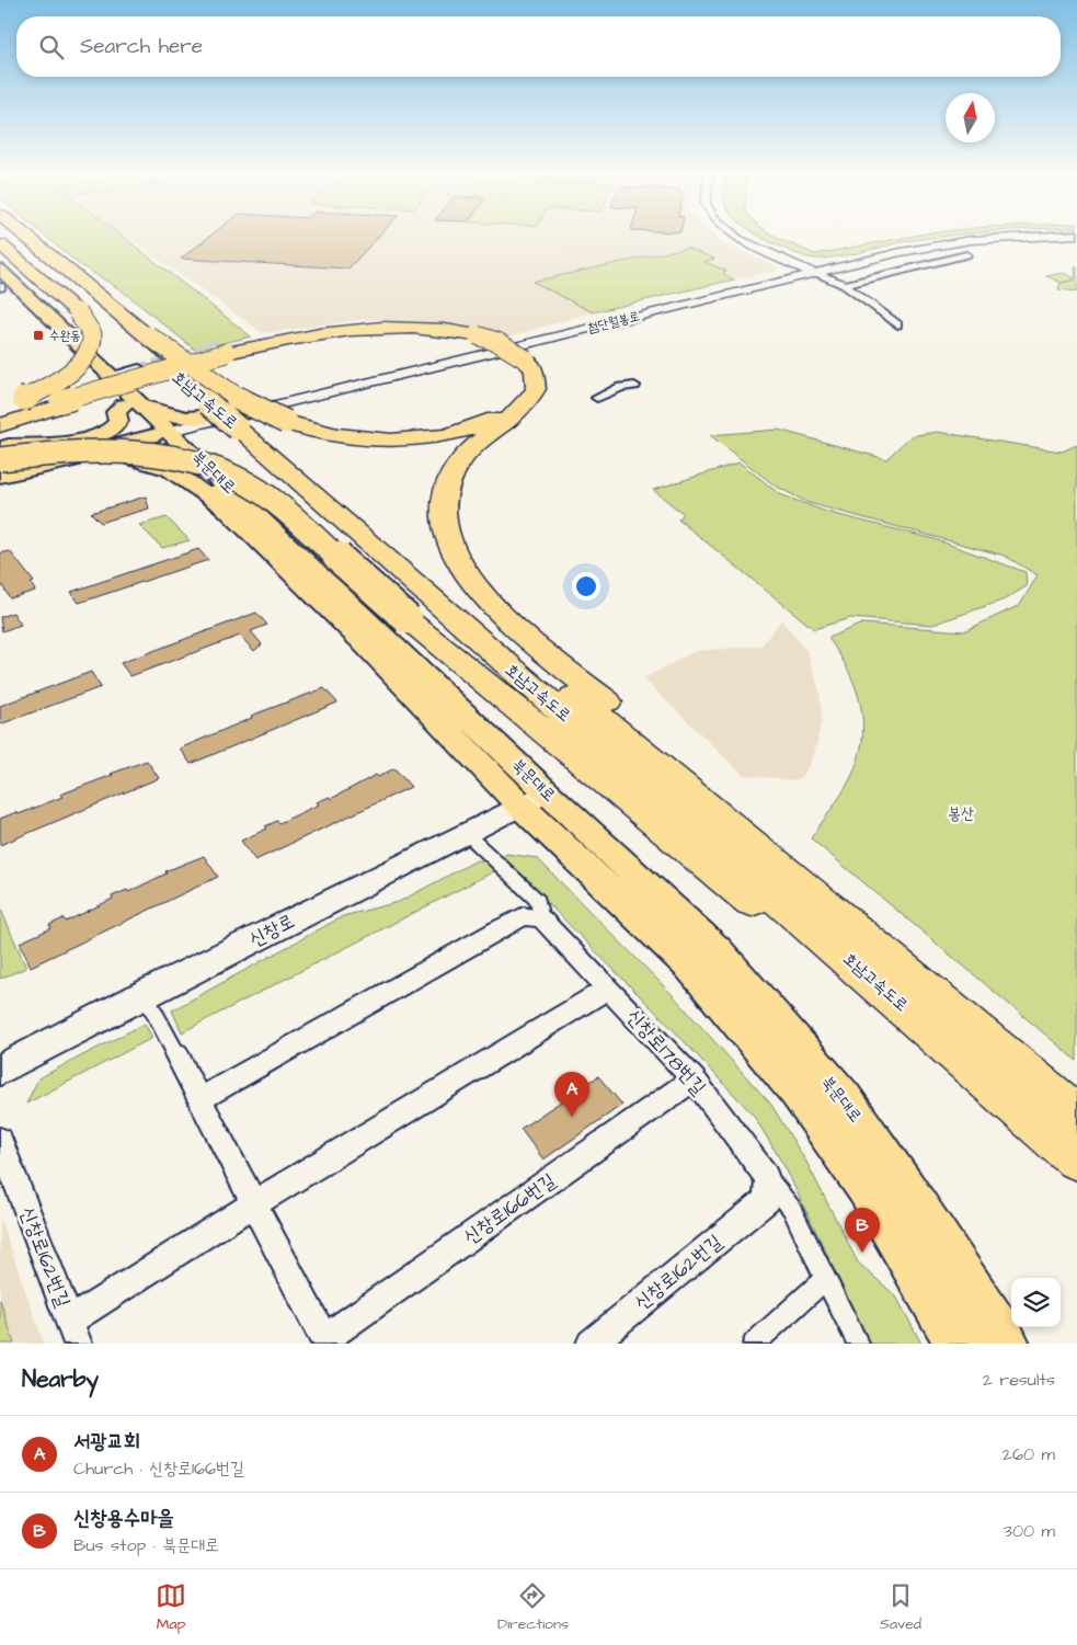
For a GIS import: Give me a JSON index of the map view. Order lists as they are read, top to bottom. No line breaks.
{"streets":{"highway":["호남고속도로"],"main road":["북문대로","신창로"],"street":["첨단월봉로","신창로178번길","신창로166번길","신창로162번길"]},"crossings":[["첨단월봉로","호남고속도로"],["첨단월봉로","북문대로"],["북문대로","신창로"],["신창로","신창로166번길"],["신창로178번길","신창로166번길"],["신창로178번길","신창로162번길"]],"parks":["봉산"],"places":{"transit":["수완동"]},"north":"top","page":{"search":"Search here","pins":["A","B"],"heading":["Nearby","2 results"],"list":[{"mark":"A","name":"서광교회","note":"Church · 신창로166번길","value":"260 m"},{"mark":"B","name":"신창용수마을","note":"Bus stop · 북문대로","value":"300 m"}],"nav":["Map","Directions","Saved"]}}
